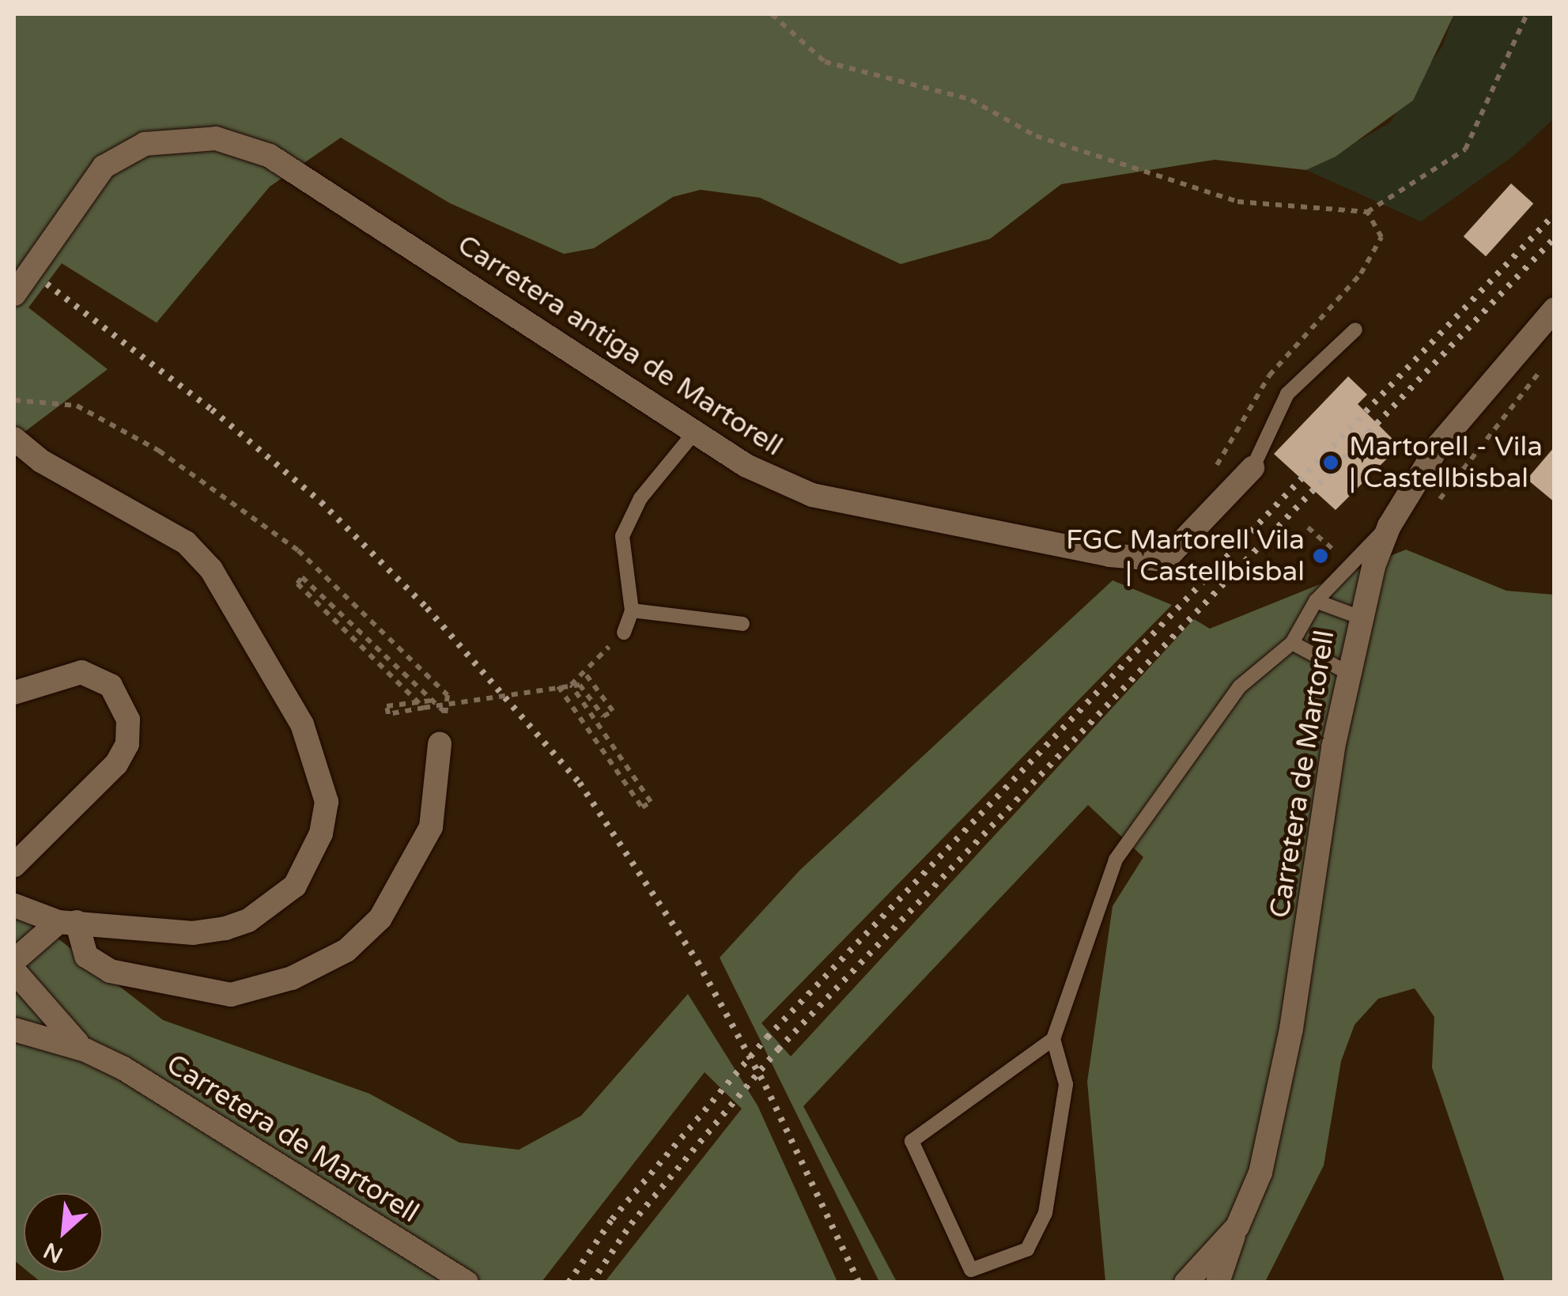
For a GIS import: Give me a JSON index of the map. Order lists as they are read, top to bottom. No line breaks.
{"streets":{"street":["Carretera antiga de Martorell","Carretera de Martorell"]},"places":["Martorell - Vila | Castellbisbal","FGC Martorell Vila | Castellbisbal"],"north":"bottom left"}
